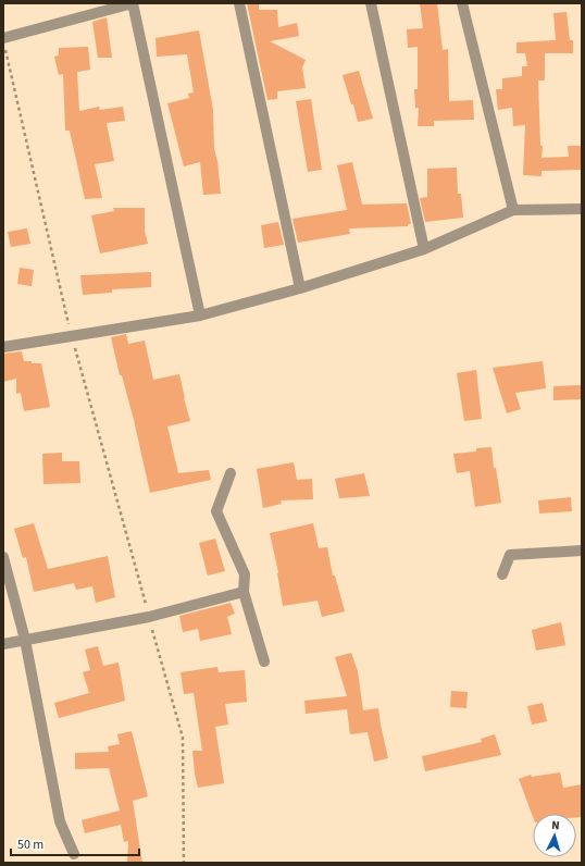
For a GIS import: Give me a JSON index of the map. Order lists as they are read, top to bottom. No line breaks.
{"scale_bar":"50 m","north":"top"}
